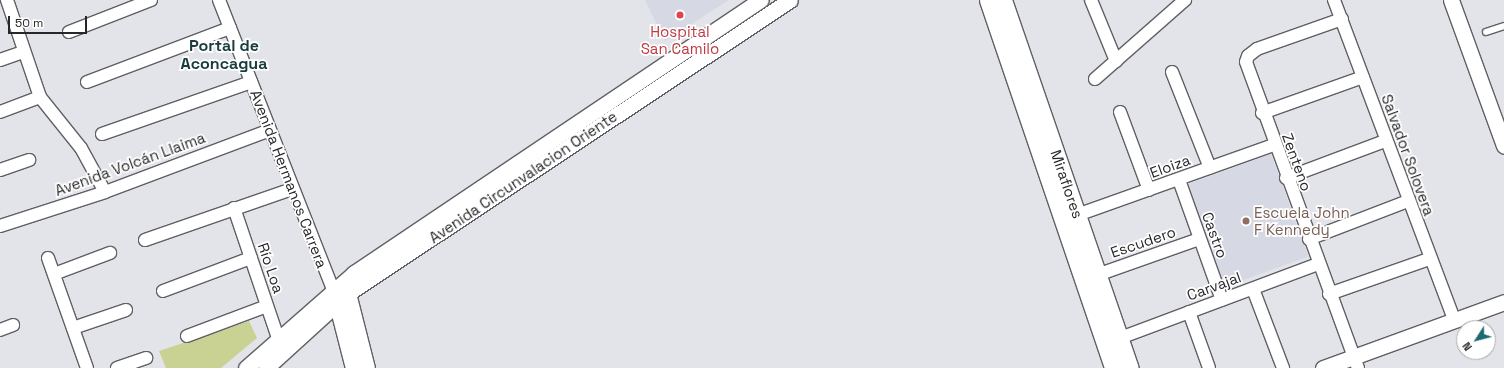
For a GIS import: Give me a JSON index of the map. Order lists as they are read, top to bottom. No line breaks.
{"streets":{"main road":["Miraflores"],"street":["Salvador Solovera","Zenteno","Avenida Volcán Llaima","Eloiza","Avenida Circunvalacion Oriente","Avenida Hermanos Carrera","Castro","Escudero","Río Loa","Carvajal"]},"crossings":[["Salvador Solovera","Zenteno"],["Zenteno","Eloiza"],["Zenteno","Carvajal"],["Avenida Volcán Llaima","Avenida Hermanos Carrera"],["Eloiza","Miraflores"],["Eloiza","Castro"],["Avenida Circunvalacion Oriente","Avenida Hermanos Carrera"],["Avenida Circunvalacion Oriente","Río Loa"],["Miraflores","Escudero"],["Miraflores","Carvajal"],["Castro","Escudero"],["Castro","Carvajal"]],"districts":["Portal de Aconcagua"],"places":["Hospital San Camilo","Escuela John F Kennedy"],"scale_bar":"50 m","north":"bottom left"}
